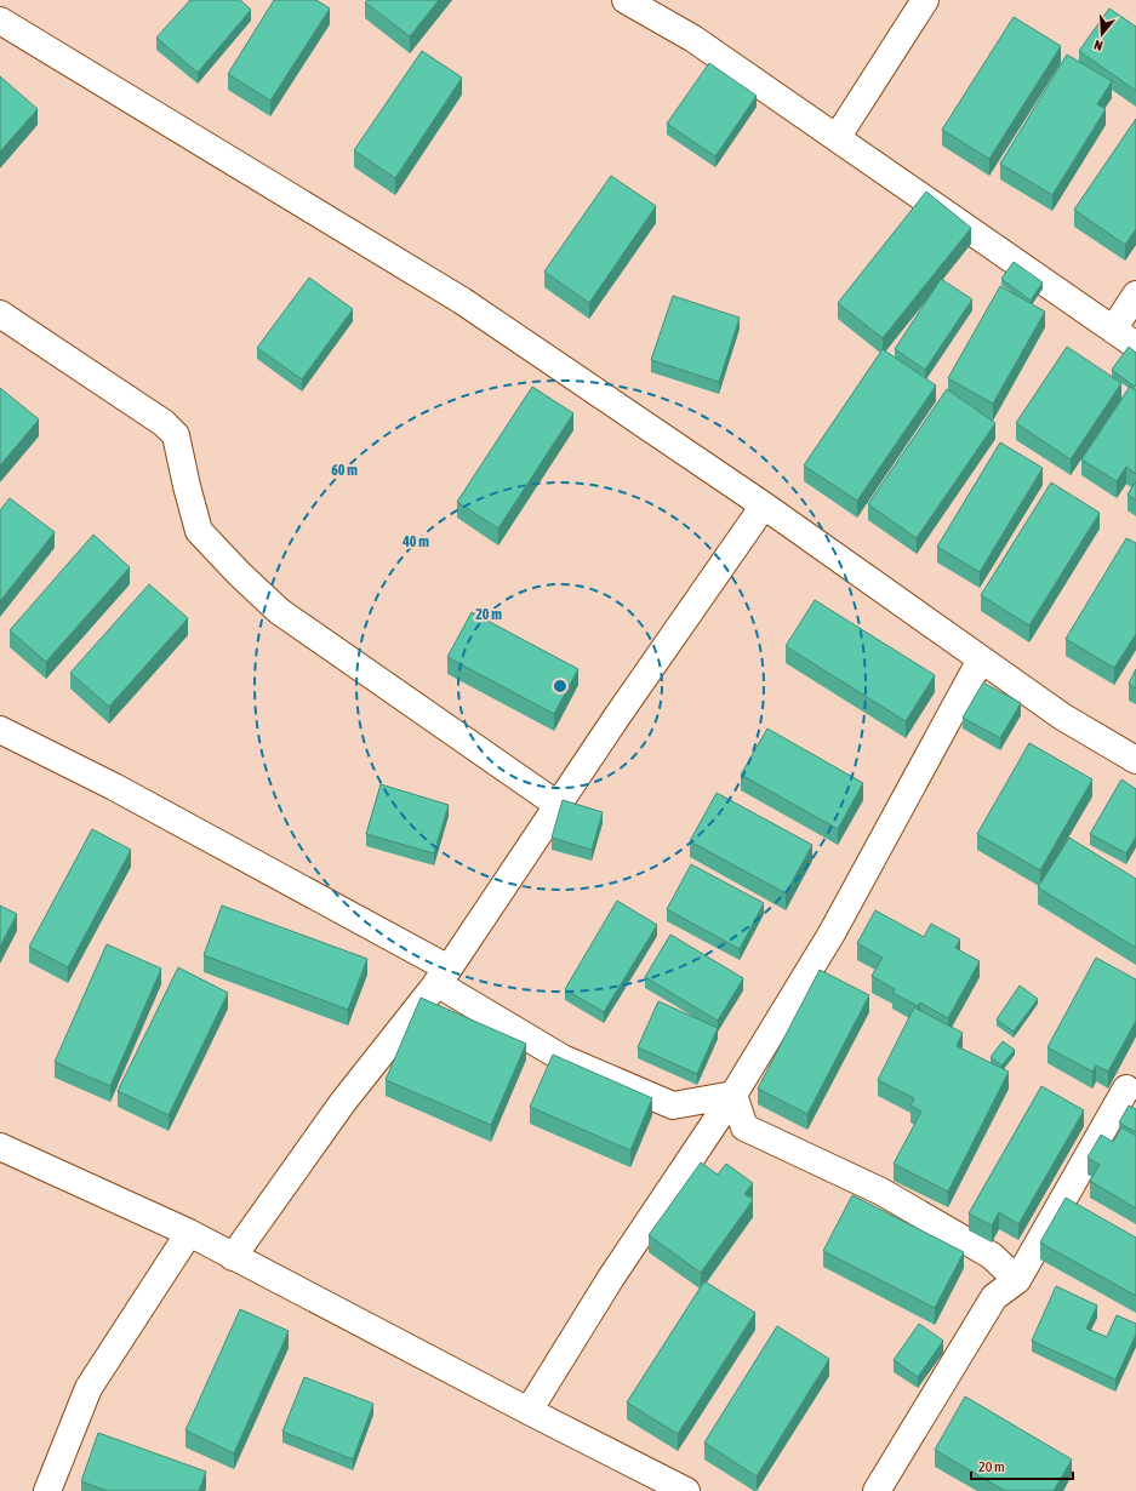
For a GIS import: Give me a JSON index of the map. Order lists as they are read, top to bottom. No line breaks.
{"scale_bar":"20 m","north":"bottom","rings":["60 m","40 m","20 m"]}
